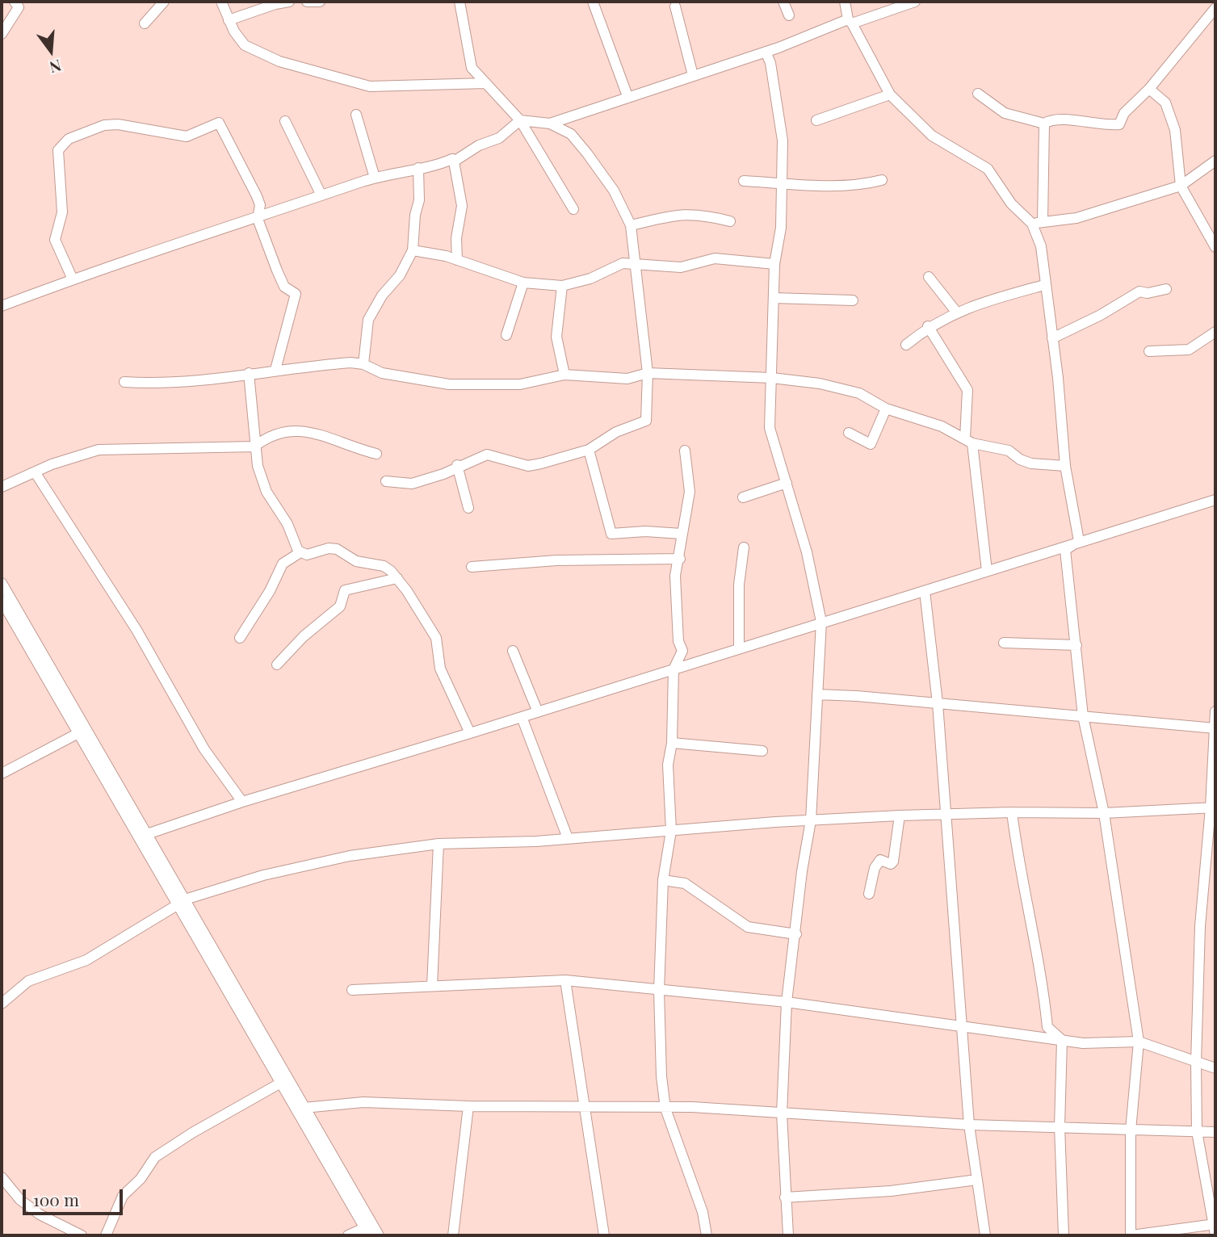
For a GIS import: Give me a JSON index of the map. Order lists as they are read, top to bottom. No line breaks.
{"scale_bar":"100 m","north":"bottom"}
